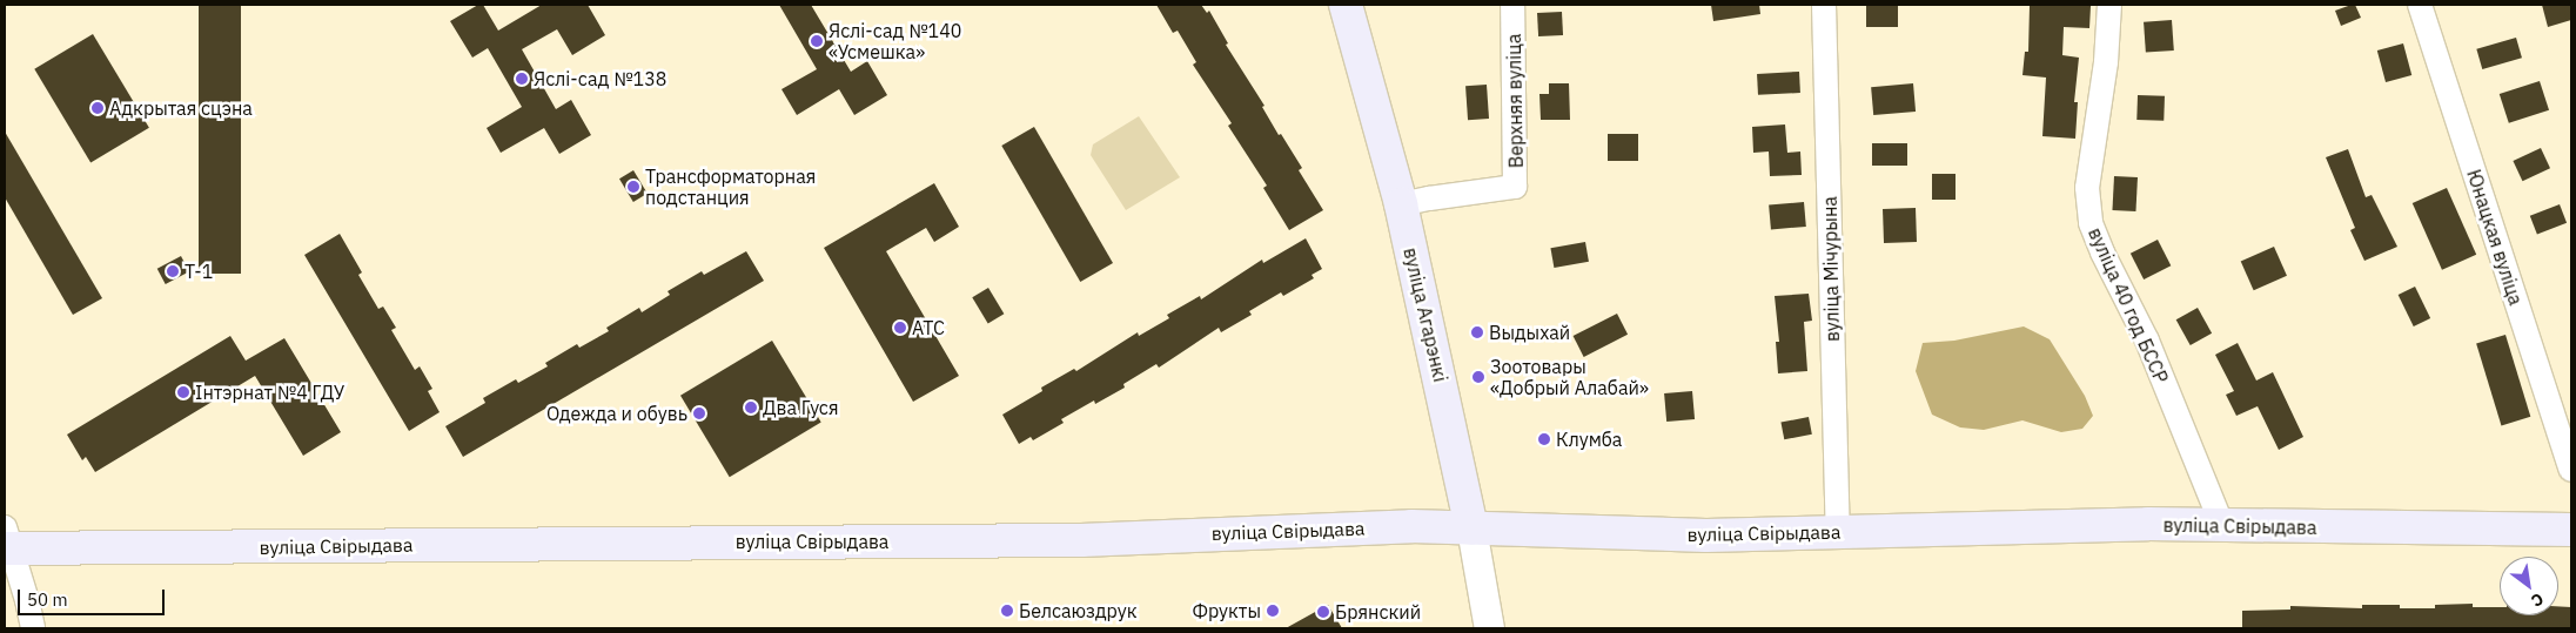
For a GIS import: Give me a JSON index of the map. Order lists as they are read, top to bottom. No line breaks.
{"streets":{"main road":["вуліца Агарэнкі","вуліца Свірыдава"],"street":["Верхняя вуліца","Юнацкая вуліца","вуліца Мічурына","вуліца 40 год БССР"]},"crossings":[["Верхняя вуліца","вуліца Агарэнкі"],["вуліца Мічурына","вуліца Свірыдава"],["вуліца 40 год БССР","вуліца Свірыдава"],["вуліца Агарэнкі","вуліца Свірыдава"]],"places":["Яслі-сад №140 «Усмешка»","Яслі-сад №138","Адкрытая сцэна","Трансформаторная подстанция","Т-1","АТС","Выдыхай","Зоотовары «Добрый Алабай»","Інтэрнат №4 ГДУ","Два Гуся","Одежда и обувь","Клумба","Белсаюздрук","Фрукты","Брянский"],"scale_bar":"50 m","north":"bottom right"}
